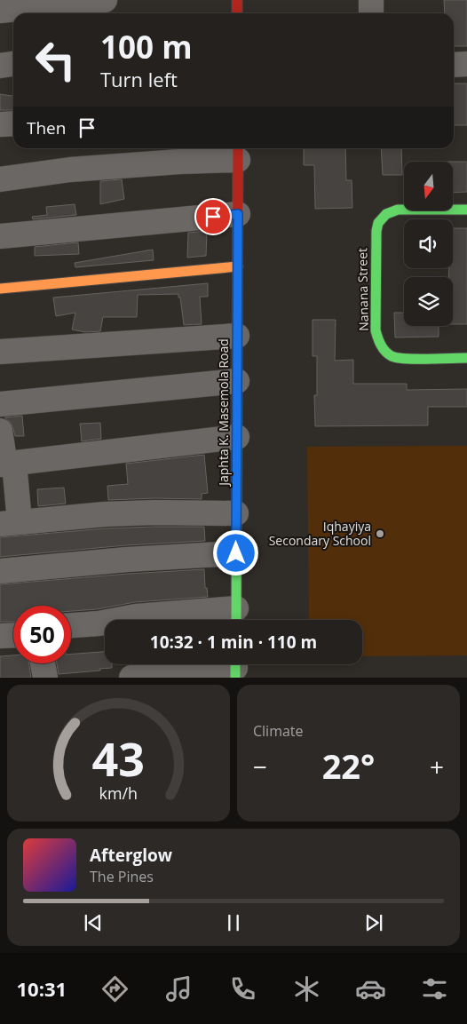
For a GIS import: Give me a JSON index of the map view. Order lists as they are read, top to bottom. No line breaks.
{"streets":{"street":["Nanana Street","Japhta K. Masemola Road"]},"places":["Iqhayiya Secondary School"],"north":"bottom","page":{"turn":["100 m","Turn left"],"then":"Then","limit":"50","trip":"10:32 · 1 min · 110 m","tile":"Climate","heat":["−","22°","+"],"song":["Afterglow","The Pines"],"tabs":"10:31","gauge":["43","km/h"]}}
